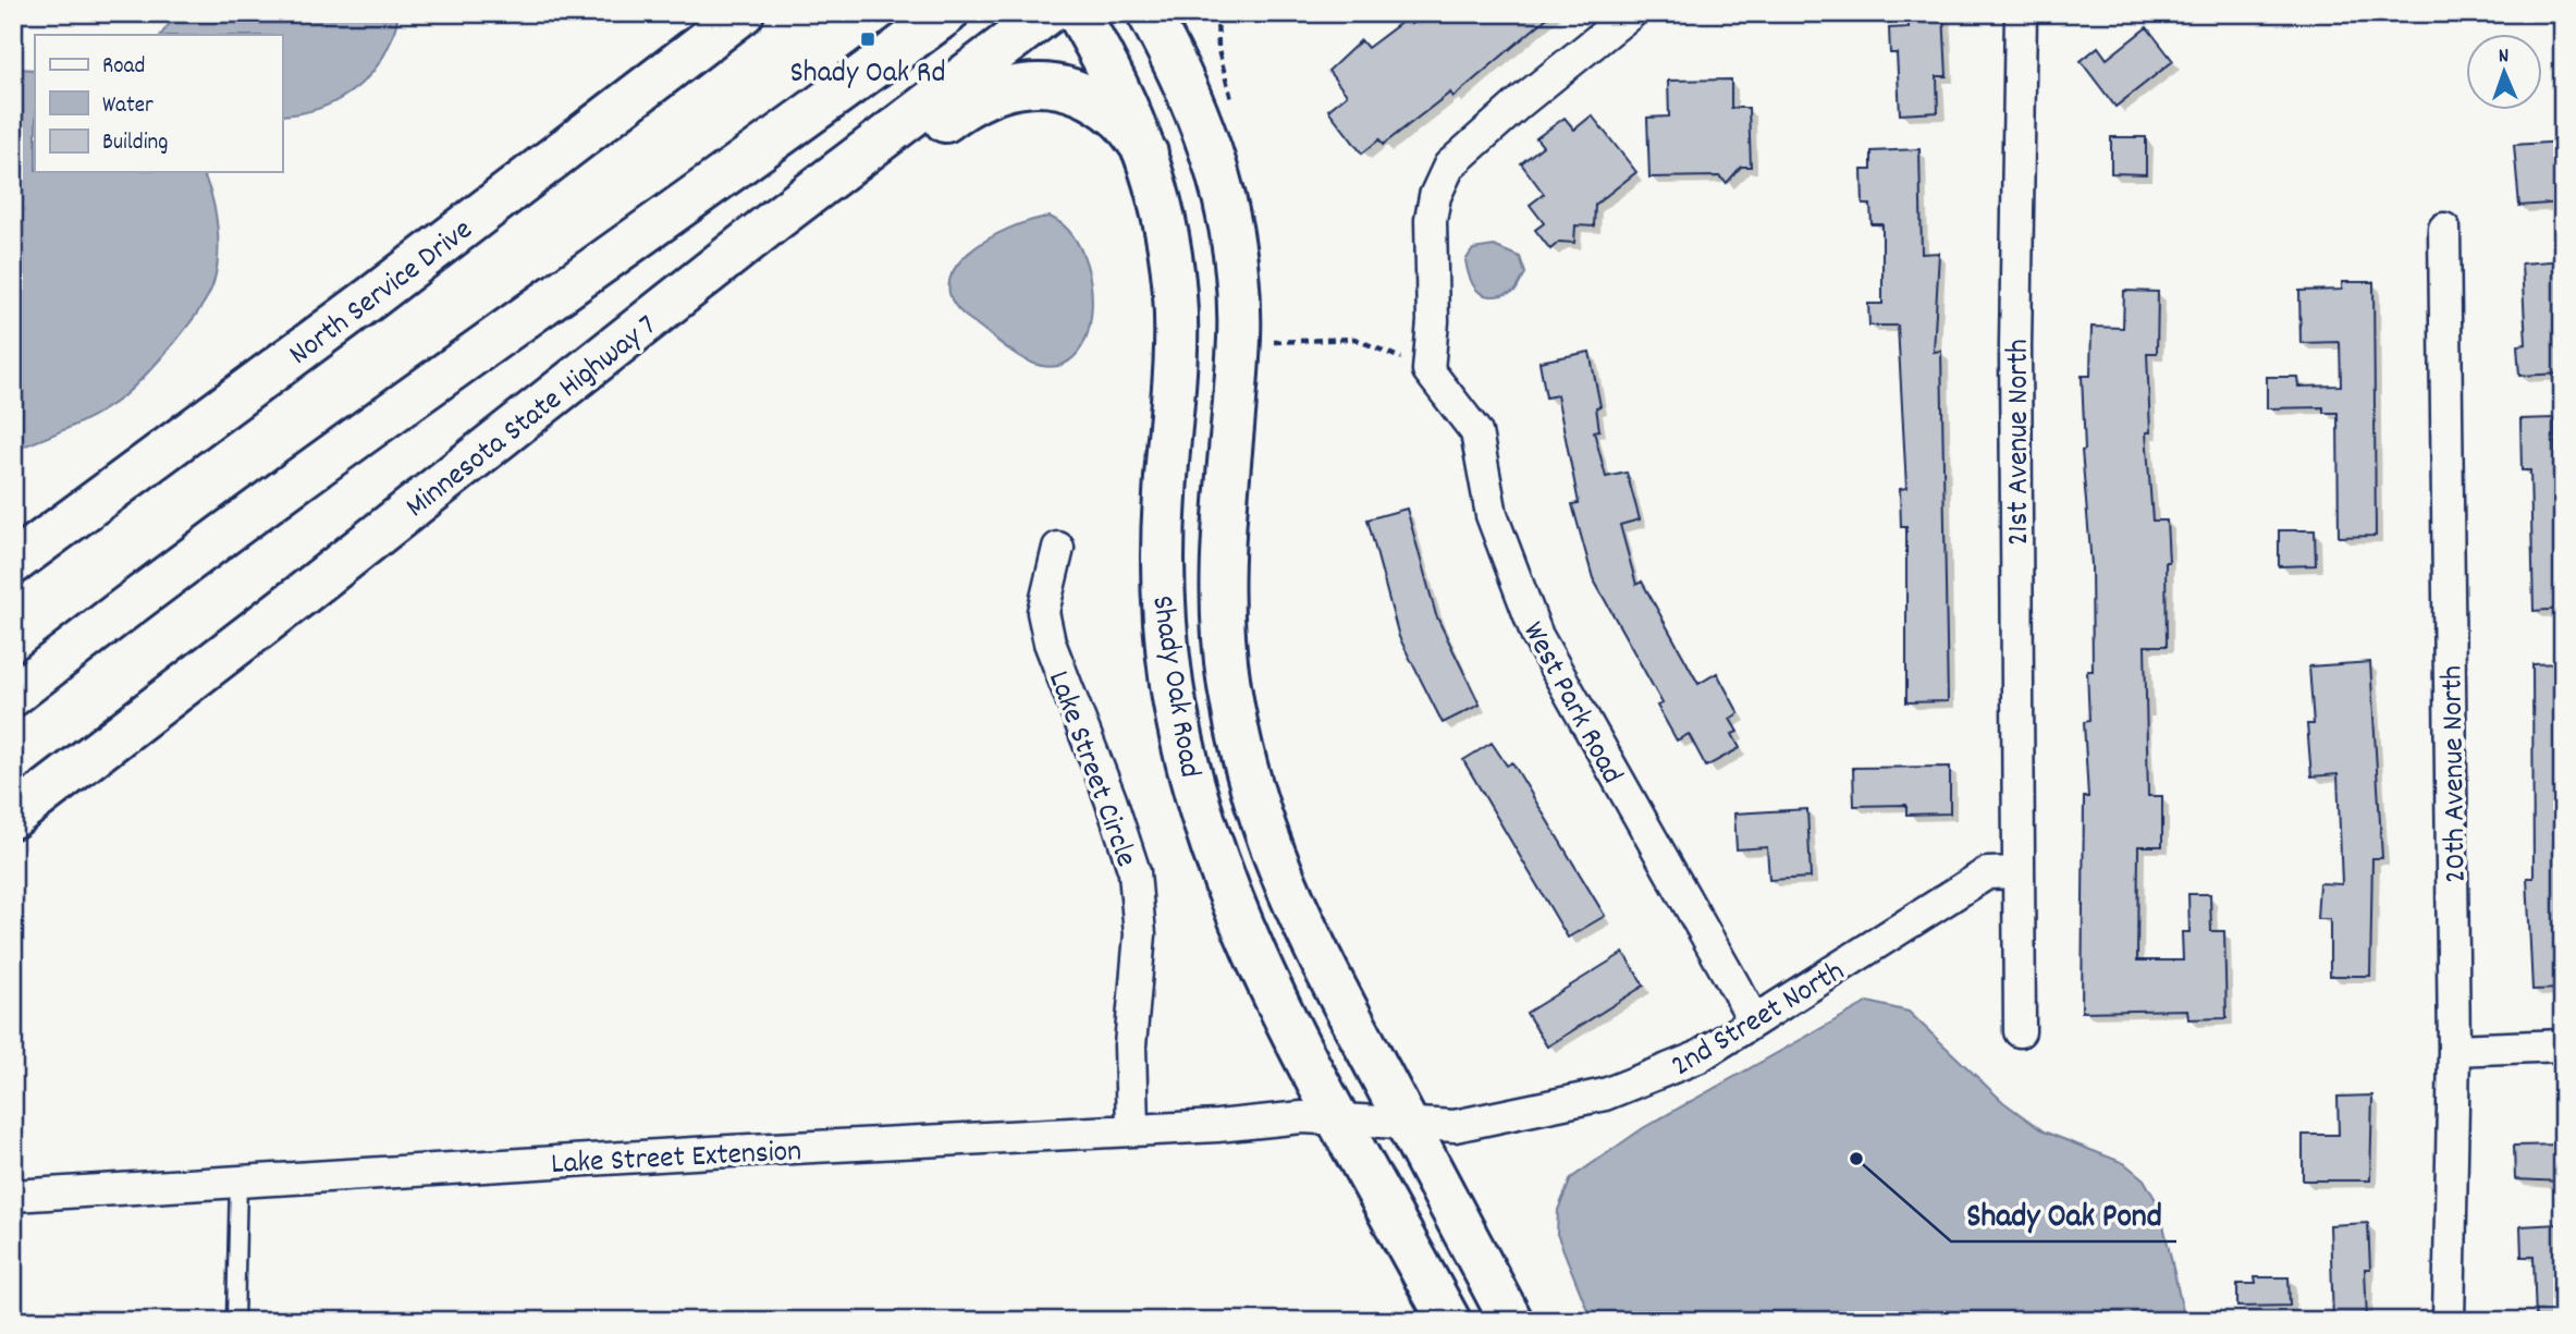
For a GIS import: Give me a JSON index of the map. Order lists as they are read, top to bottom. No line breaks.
{"streets":{"main road":["North Service Drive","Minnesota State Highway 7","Shady Oak Road"],"street":["21st Avenue North","West Park Road","Lake Street Circle","20th Avenue North","2nd Street North","Lake Street Extension"]},"crossings":[["21st Avenue North","2nd Street North"],["Shady Oak Road","2nd Street North"],["Shady Oak Road","Lake Street Extension"],["West Park Road","2nd Street North"],["Lake Street Circle","Lake Street Extension"],["2nd Street North","Lake Street Extension"]],"places":{"transit":["Shady Oak Rd"],"other":["Shady Oak Pond"]},"legend":["Road","Water","Building"],"north":"top"}
